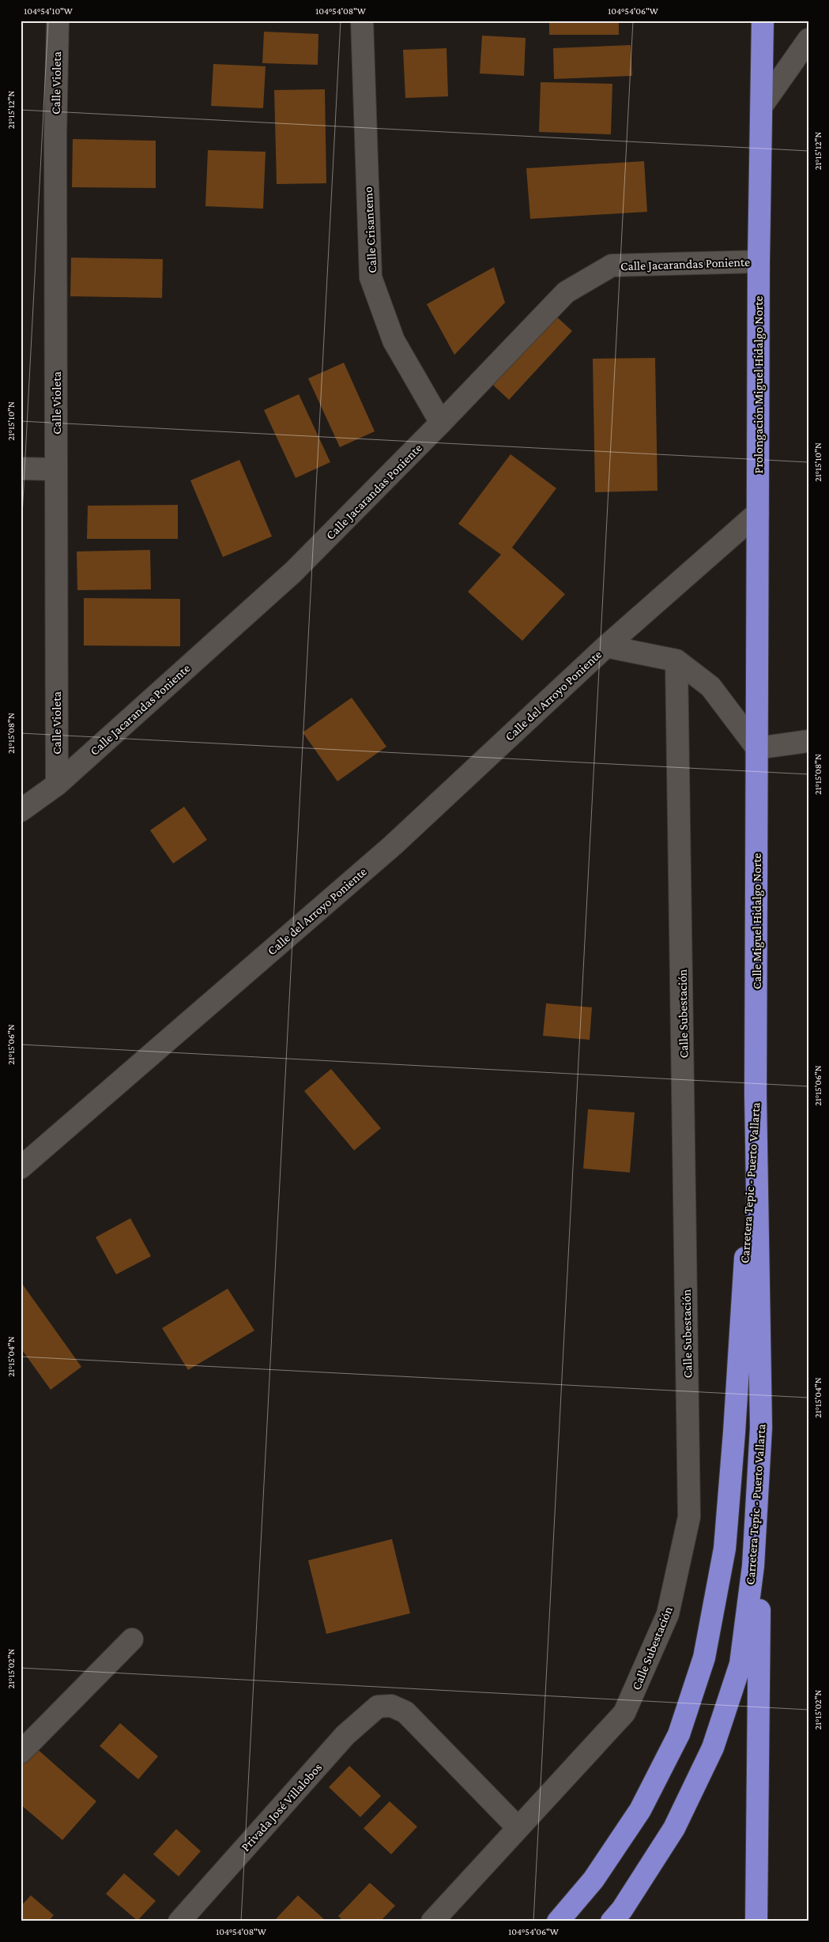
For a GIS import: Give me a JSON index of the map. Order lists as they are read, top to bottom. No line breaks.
{"streets":{"highway":["Prolongación Miguel Hidalgo Norte","Calle Miguel Hidalgo Norte","Carretera Tepic - Puerto Vallarta"],"street":["Calle Violeta","Calle Crisantemo","Calle Jacarandas Poniente","Calle del Arroyo Poniente","Calle Subestación","Privada José Villalobos"]},"crossings":[["Calle Violeta","Calle Jacarandas Poniente"],["Calle Crisantemo","Calle Jacarandas Poniente"],["Calle Jacarandas Poniente","Prolongación Miguel Hidalgo Norte"],["Prolongación Miguel Hidalgo Norte","Calle del Arroyo Poniente"],["Prolongación Miguel Hidalgo Norte","Calle Miguel Hidalgo Norte"],["Calle del Arroyo Poniente","Calle Miguel Hidalgo Norte"],["Calle del Arroyo Poniente","Calle Subestación"],["Calle Miguel Hidalgo Norte","Carretera Tepic - Puerto Vallarta"],["Calle Subestación","Privada José Villalobos"]],"coordinates":["104°54'10\"W","104°54'08\"W","104°54'06\"W","21°15'12\"N","21°15'10\"N","21°15'08\"N","21°15'06\"N","21°15'04\"N","21°15'02\"N"]}
